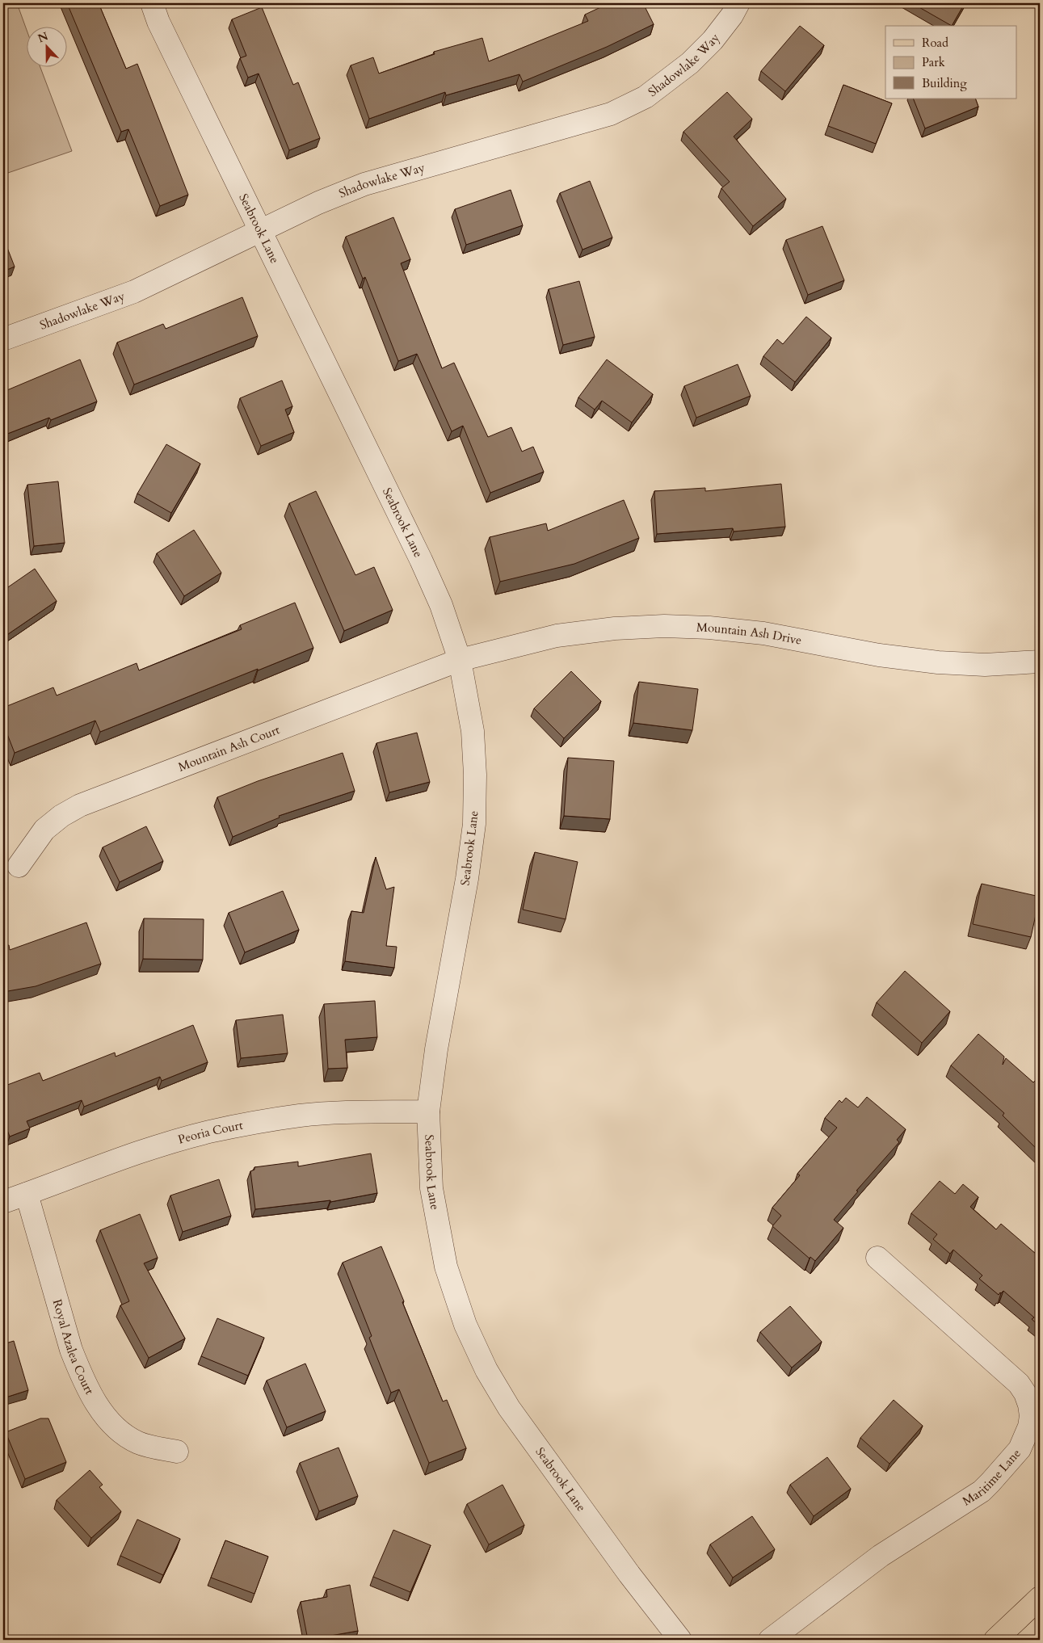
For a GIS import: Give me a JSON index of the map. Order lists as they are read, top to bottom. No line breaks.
{"streets":{"street":["Shadowlake Way","Seabrook Lane","Mountain Ash Drive","Mountain Ash Court","Peoria Court","Royal Azalea Court","Maritime Lane"]},"crossings":[["Shadowlake Way","Seabrook Lane"],["Seabrook Lane","Mountain Ash Drive"],["Seabrook Lane","Mountain Ash Court"],["Seabrook Lane","Peoria Court"],["Mountain Ash Drive","Mountain Ash Court"],["Peoria Court","Royal Azalea Court"]],"legend":["Road","Park","Building"],"north":"top"}
